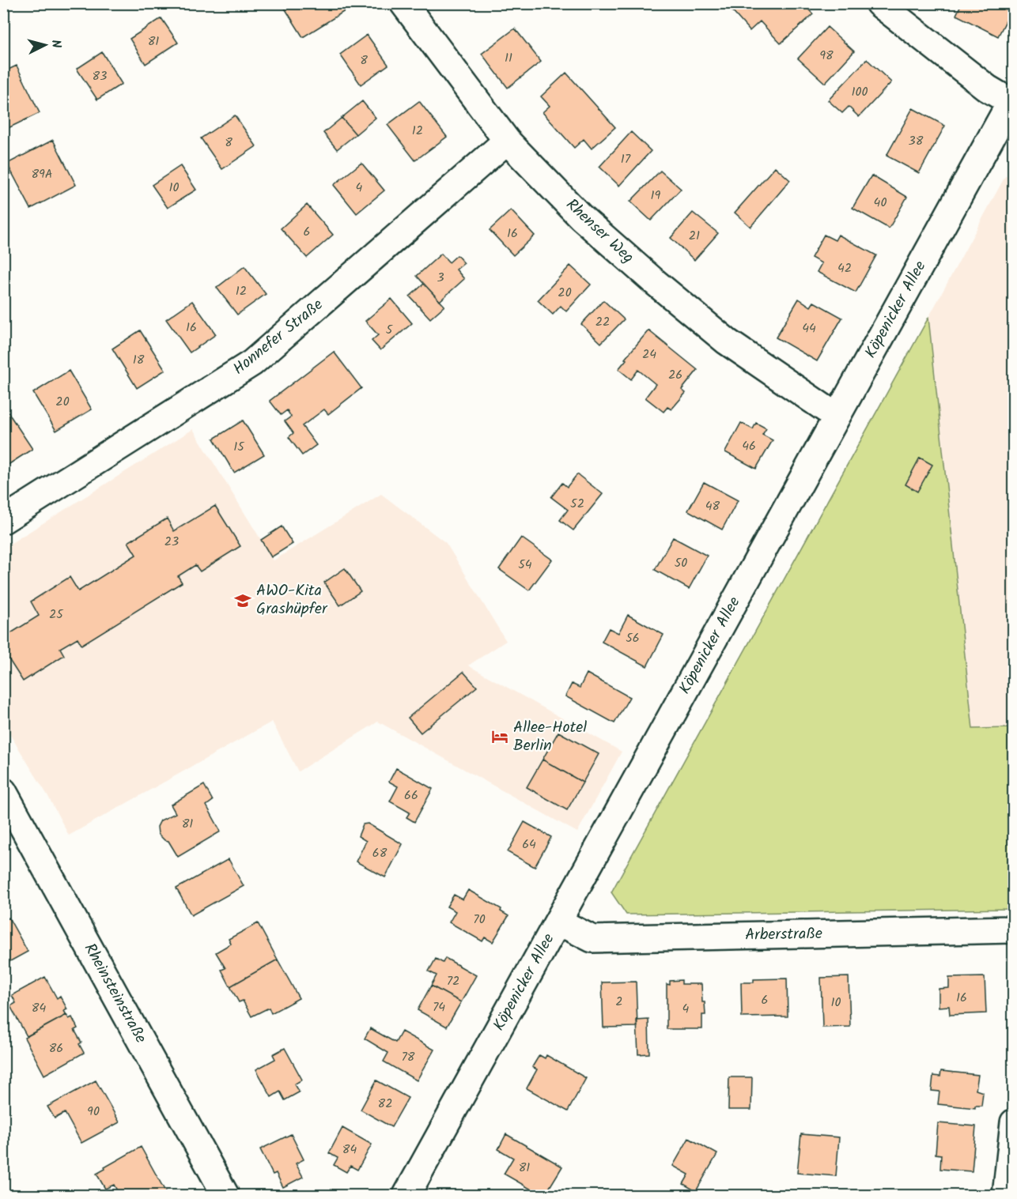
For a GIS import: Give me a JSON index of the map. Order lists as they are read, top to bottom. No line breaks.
{"streets":{"street":["Rhenser Weg","Köpenicker Allee","Honnefer Straße","Arberstraße","Rheinsteinstraße"]},"crossings":[["Rhenser Weg","Köpenicker Allee"],["Rhenser Weg","Honnefer Straße"],["Köpenicker Allee","Arberstraße"]],"places":{"school or university":["AWO-Kita Grashüpfer"],"hotel":["Allee-Hotel Berlin"]},"house_numbers":["81","98","11","8","83","100","12","38","8","17","89A","10","4","19","40","6","16","21","42","3","12","20","22","16","44","5","24","18","26","20","46","15","52","48","23","50","54","25","56","66","81","64","68","70","72","16","6","2","10","74","84","4","86","78","82","90","84","81"],"north":"right"}
